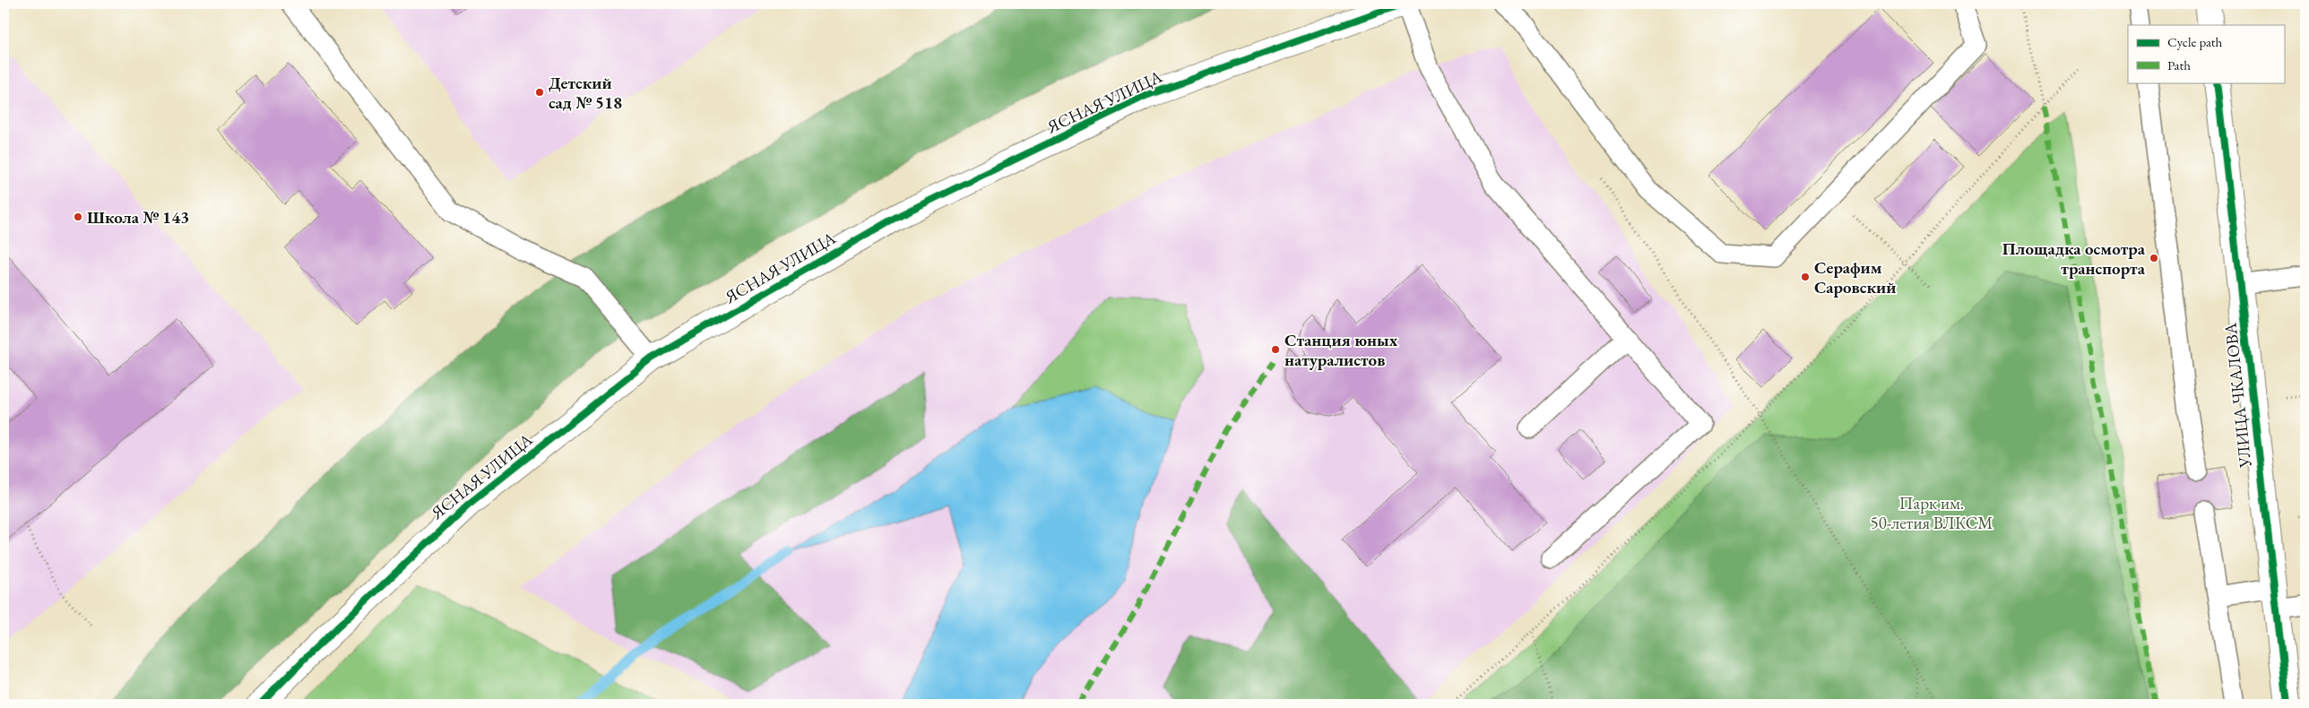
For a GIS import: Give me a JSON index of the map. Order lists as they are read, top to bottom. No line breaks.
{"streets":{"street":["ЯСНАЯ УЛИЦА","УЛИЦА ЧКАЛОВА"]},"parks":["Парк им. 50-летия ВЛКСМ"],"places":["Детский сад № 518","Школа № 143","Площадка осмотра транспорта","Серафим Саровский","Станция юных натуралистов"],"legend":["Cycle path","Path"]}
